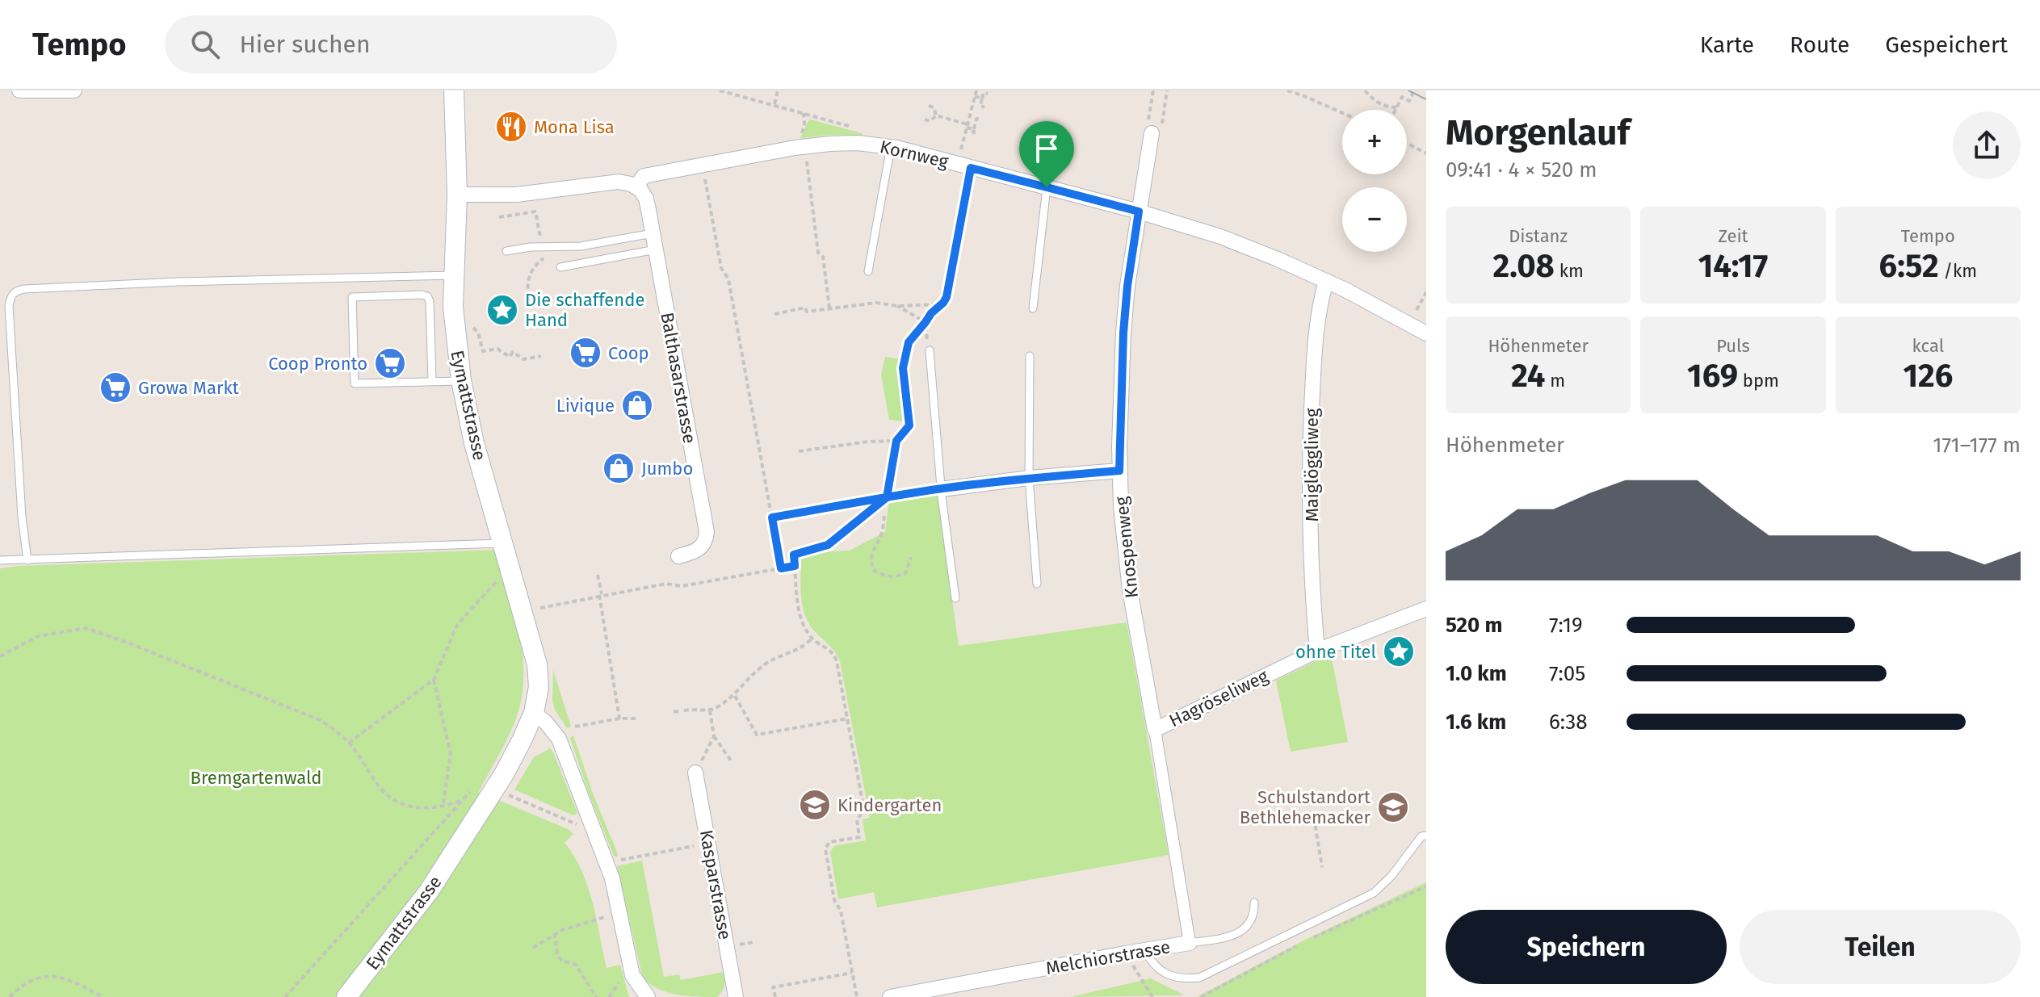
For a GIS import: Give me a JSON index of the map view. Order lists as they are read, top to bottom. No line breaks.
{"streets":{"street":["Kornweg","Balthasarstrasse","Eymattstrasse","Maiglöggliweg","Knospenweg","Hagröseliweg","Kasparstrasse","Melchiorstrasse"]},"crossings":[["Kornweg","Balthasarstrasse"],["Kornweg","Maiglöggliweg"],["Kornweg","Knospenweg"],["Maiglöggliweg","Hagröseliweg"],["Knospenweg","Hagröseliweg"],["Knospenweg","Melchiorstrasse"],["Hagröseliweg","Melchiorstrasse"]],"parks":["Bremgartenwald"],"places":{"restaurant":["Mona Lisa"],"place":["Die schaffende Hand","ohne Titel"],"supermarket":["Coop","Coop Pronto","Growa Markt"],"shop":["Livique","Jumbo"],"school or university":["Kindergarten","Schulstandort Bethlehemacker"]},"page":{"header":"Tempo","search":"Hier suchen","nav":["Karte","Route","Gespeichert"],"heading":["Morgenlauf","09:41 · 4 × 520 m"],"map_buttons":["+","−"],"stats":[["Distanz","2.08 km"],["Zeit","14:17"],["Tempo","6:52 /km"],["Höhenmeter","24 m"],["Puls","169 bpm"],["kcal","126"]],"chart":["Höhenmeter","171–177 m"],"list":[{"name":"520 m","note":"7:19"},{"name":"1.0 km","note":"7:05"},{"name":"1.6 km","note":"6:38"}],"buttons":["Speichern","Teilen"]}}
